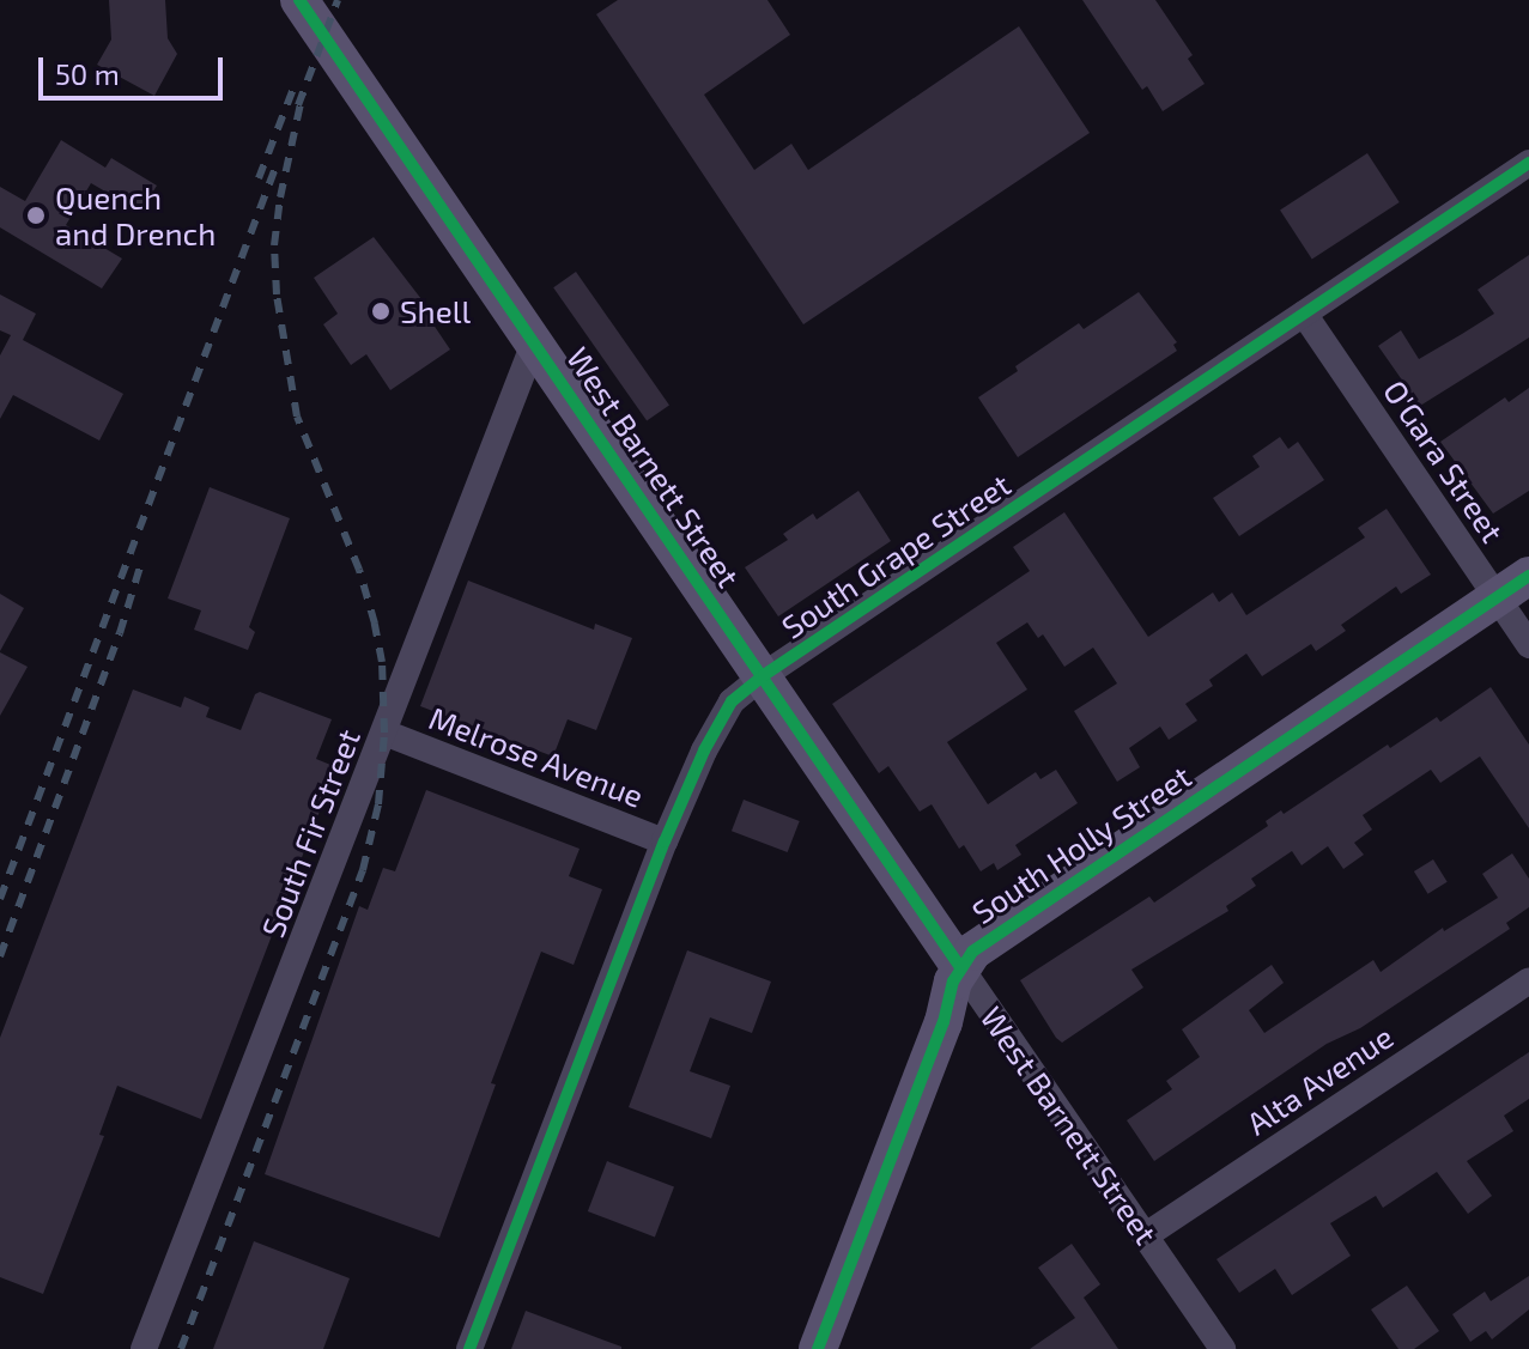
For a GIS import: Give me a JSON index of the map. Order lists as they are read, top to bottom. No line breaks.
{"streets":{"street":["O'Gara Street","West Barnett Street","South Grape Street","Melrose Avenue","South Fir Street","South Holly Street","Alta Avenue"]},"crossings":[["O'Gara Street","South Grape Street"],["O'Gara Street","South Holly Street"],["West Barnett Street","South Grape Street"],["West Barnett Street","South Fir Street"],["West Barnett Street","South Holly Street"],["West Barnett Street","Alta Avenue"],["South Grape Street","Melrose Avenue"],["Melrose Avenue","South Fir Street"]],"places":["Quench and Drench","Shell"],"scale_bar":"50 m"}
